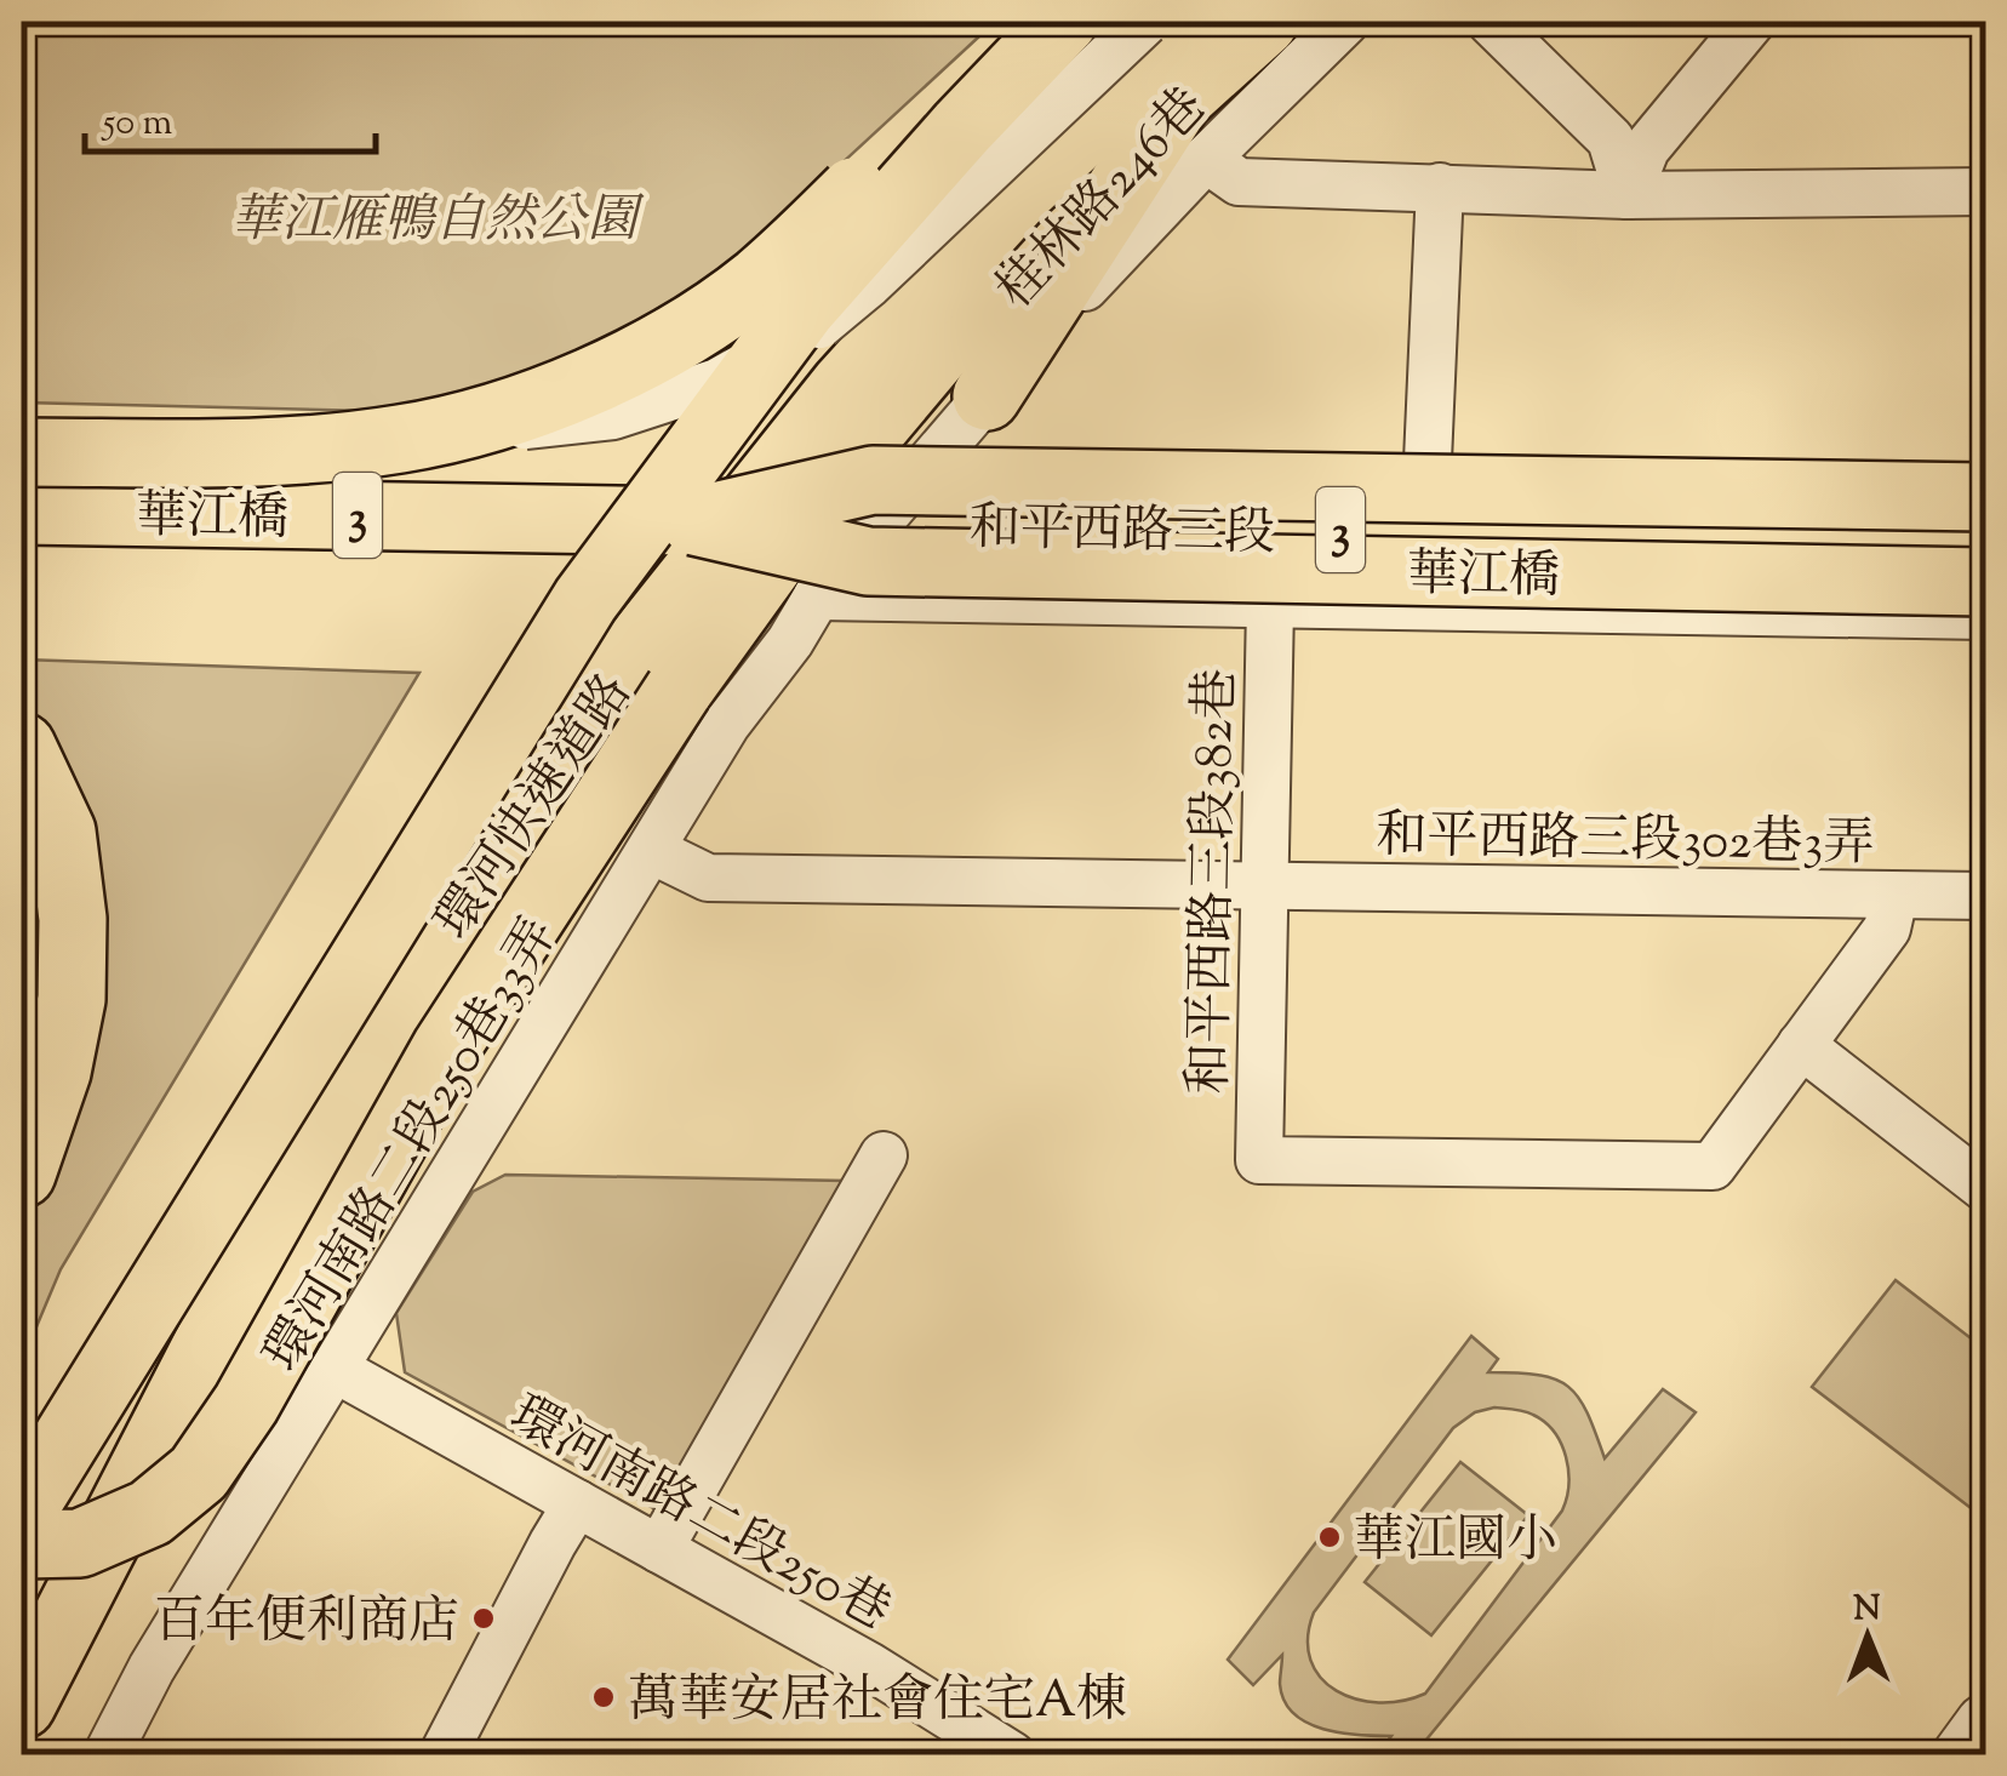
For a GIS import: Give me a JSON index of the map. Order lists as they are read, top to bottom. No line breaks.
{"streets":{"main road":["華江橋","3","和平西路三段","環河快速道路"],"street":["桂林路246巷","和平西路三段302巷3弄","和平西路三段382巷","環河南路二段250巷33弄","環河南路二段250巷"]},"crossings":[["桂林路246巷","和平西路三段"],["桂林路246巷","環河南路二段250巷33弄"],["華江橋","和平西路三段"],["和平西路三段","和平西路三段382巷"],["和平西路三段","環河南路二段250巷33弄"],["和平西路三段302巷3弄","和平西路三段382巷"],["和平西路三段302巷3弄","環河南路二段250巷33弄"],["環河南路二段250巷33弄","環河南路二段250巷"]],"parks":["華江雁鴨自然公園"],"places":["華江國小","百年便利商店","萬華安居社會住宅A棟"],"scale_bar":"50 m","north":"top"}
